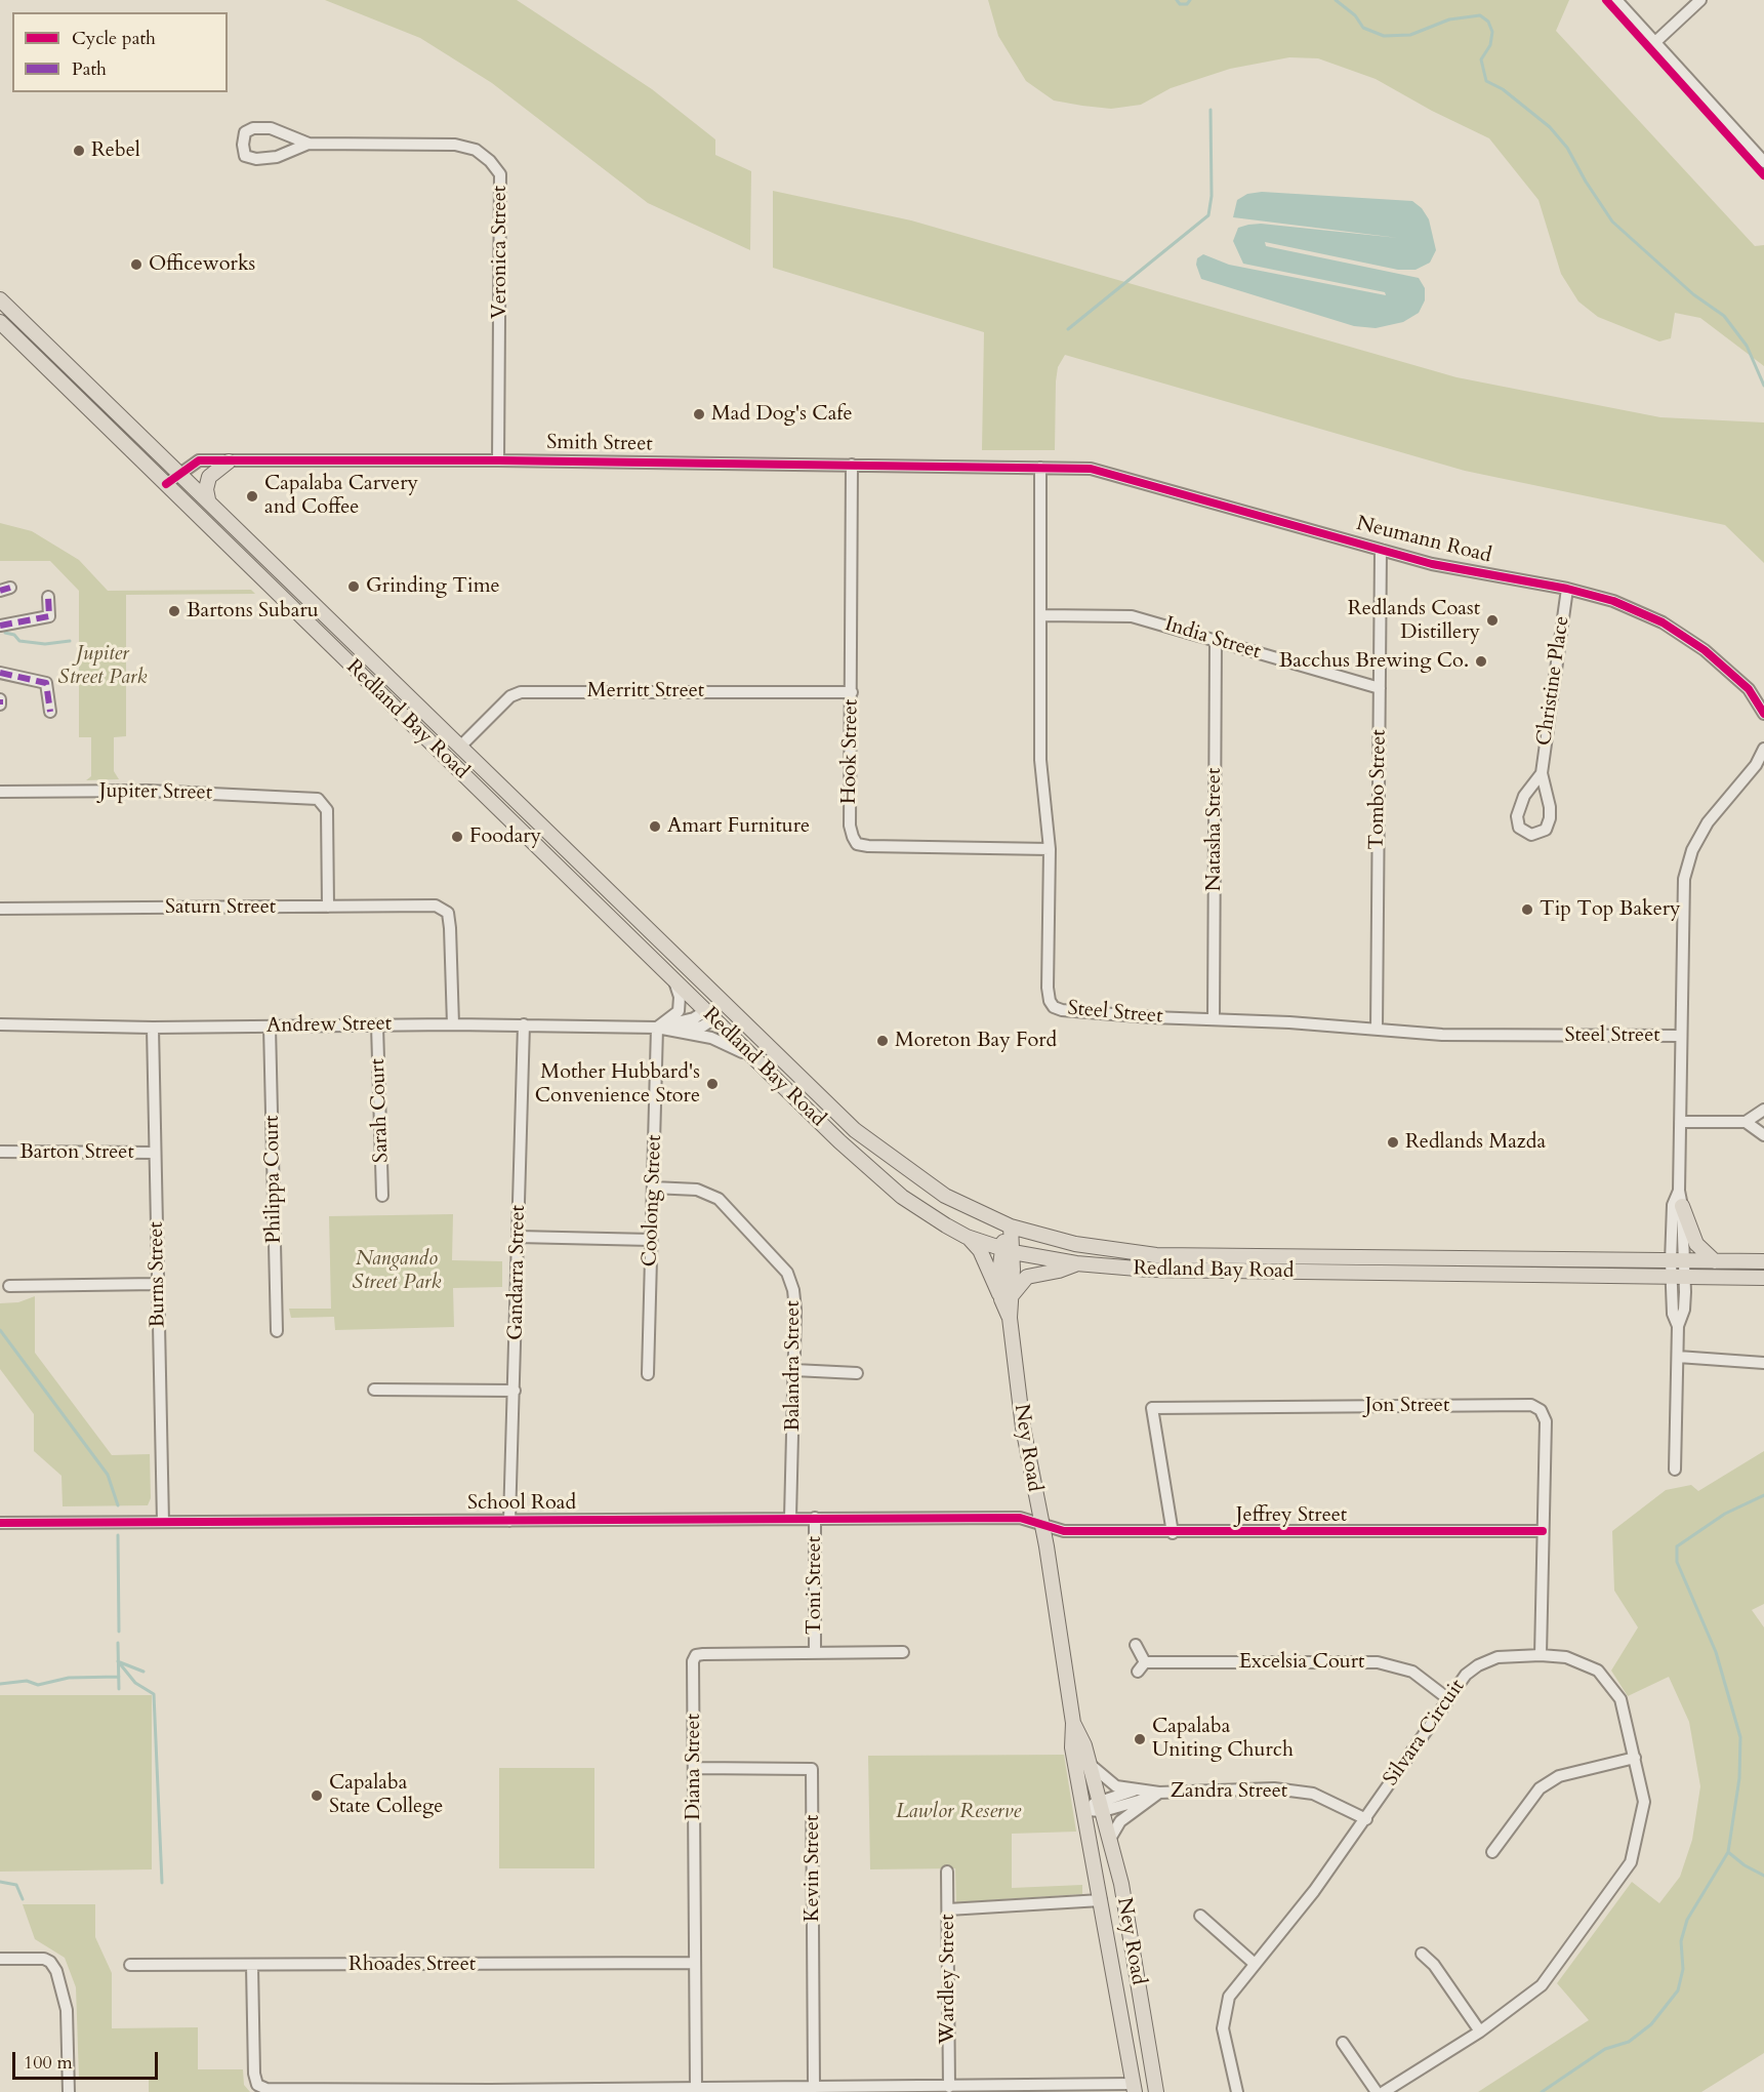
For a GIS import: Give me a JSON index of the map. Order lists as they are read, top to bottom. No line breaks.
{"streets":{"main road":["Redland Bay Road","Ney Road"],"street":["Veronica Street","Smith Street","Neumann Road","India Street","Christine Place","Merritt Street","Hook Street","Tombo Street","Jupiter Street","Natasha Street","Saturn Street","Steel Street","Andrew Street","Sarah Court","Barton Street","Philippa Court","Coolong Street","Gandarra Street","Burns Street","Balandra Street","Jon Street","School Road","Jeffrey Street","Toni Street","Excelsia Court","Silvara Circuit","Diana Street","Zandra Street","Kevin Street","Rhoades Street","Wardley Street"]},"crossings":[["Veronica Street","Smith Street"],["Smith Street","Neumann Road"],["Smith Street","Redland Bay Road"],["Smith Street","Hook Street"],["Smith Street","Steel Street"],["Neumann Road","Christine Place"],["Neumann Road","Tombo Street"],["Neumann Road","Steel Street"],["India Street","Tombo Street"],["India Street","Natasha Street"],["India Street","Steel Street"],["Merritt Street","Redland Bay Road"],["Merritt Street","Hook Street"],["Redland Bay Road","Andrew Street"],["Redland Bay Road","Ney Road"],["Hook Street","Steel Street"],["Tombo Street","Steel Street"],["Jupiter Street","Saturn Street"],["Natasha Street","Steel Street"],["Saturn Street","Andrew Street"],["Andrew Street","Sarah Court"],["Andrew Street","Philippa Court"],["Andrew Street","Coolong Street"],["Andrew Street","Gandarra Street"],["Andrew Street","Burns Street"],["Barton Street","Burns Street"],["Coolong Street","Balandra Street"],["Gandarra Street","School Road"],["Burns Street","School Road"],["Balandra Street","School Road"],["Jon Street","Jeffrey Street"],["Jon Street","Silvara Circuit"],["Ney Road","School Road"],["Ney Road","Jeffrey Street"],["Ney Road","Zandra Street"],["School Road","Jeffrey Street"],["School Road","Toni Street"],["Toni Street","Diana Street"],["Excelsia Court","Silvara Circuit"],["Silvara Circuit","Zandra Street"],["Diana Street","Kevin Street"],["Diana Street","Rhoades Street"]],"parks":["Jupiter Street Park","Nangando Street Park","Lawlor Reserve"],"places":["Rebel","Officeworks","Mad Dog's Cafe","Capalaba Carvery and Coffee","Grinding Time","Bartons Subaru","Redlands Coast Distillery","Bacchus Brewing Co.","Amart Furniture","Foodary","Tip Top Bakery","Moreton Bay Ford","Mother Hubbard's Convenience Store","Redlands Mazda","Capalaba Uniting Church","Capalaba State College"],"legend":["Cycle path","Path"],"scale_bar":"100 m"}
